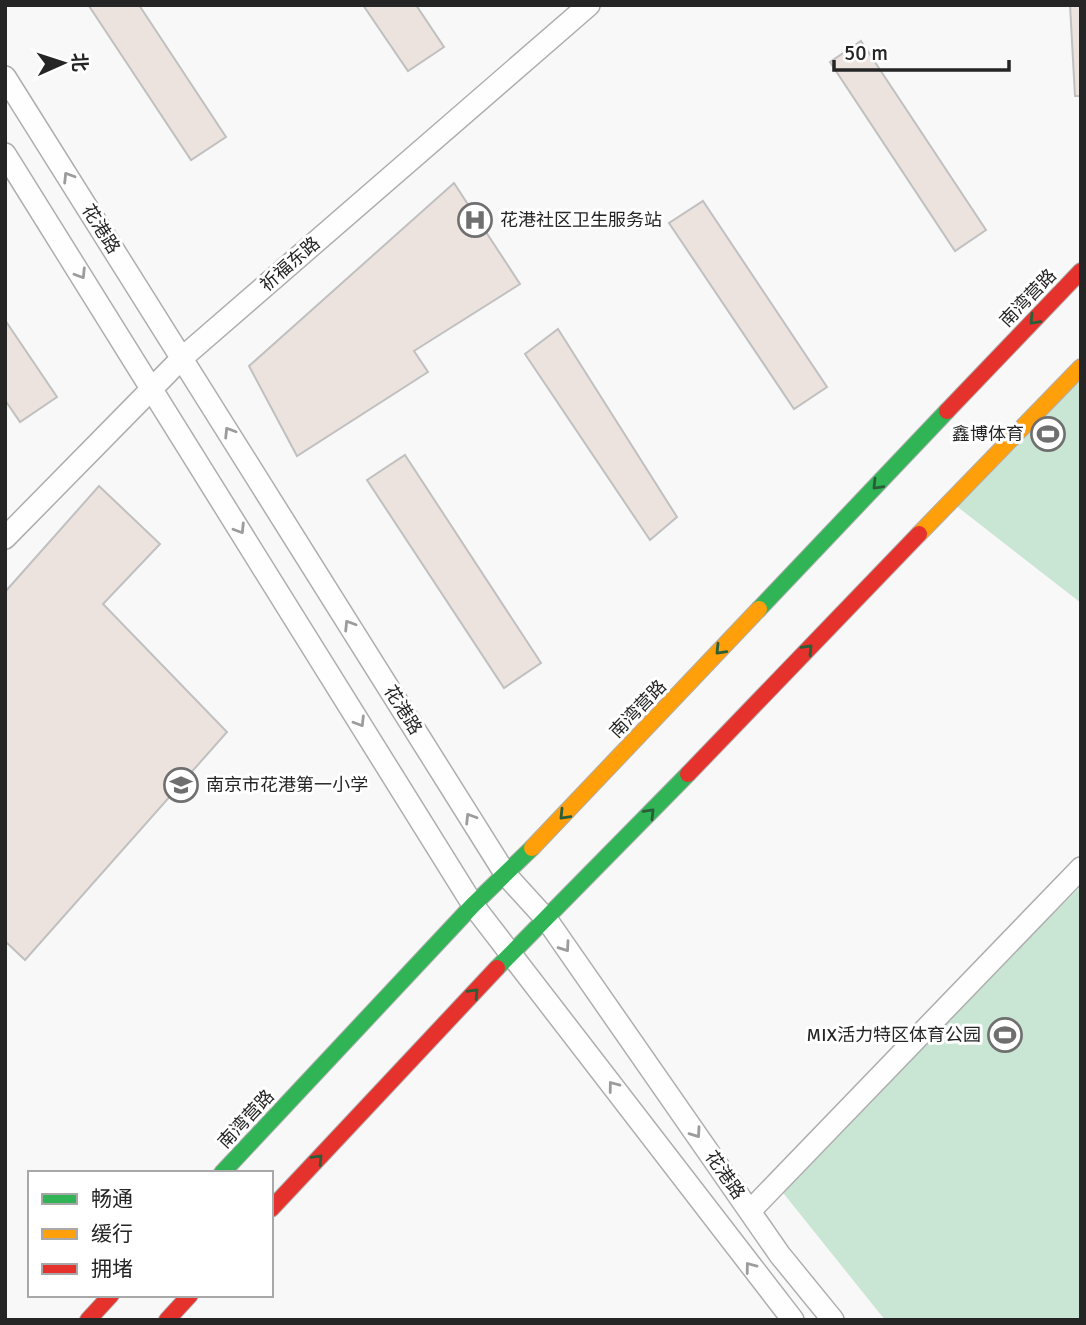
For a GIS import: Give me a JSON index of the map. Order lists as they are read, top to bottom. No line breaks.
{"streets":{"main road":["南湾营路"],"street":["花港路","祈福东路"]},"crossings":[["花港路","祈福东路"],["花港路","南湾营路"]],"places":{"hospital":["花港社区卫生服务站"],"sports":["鑫博体育","MIX活力特区体育公园"],"school or university":["南京市花港第一小学"]},"legend":["畅通","缓行","拥堵"],"scale_bar":"50 m","north":"right"}
